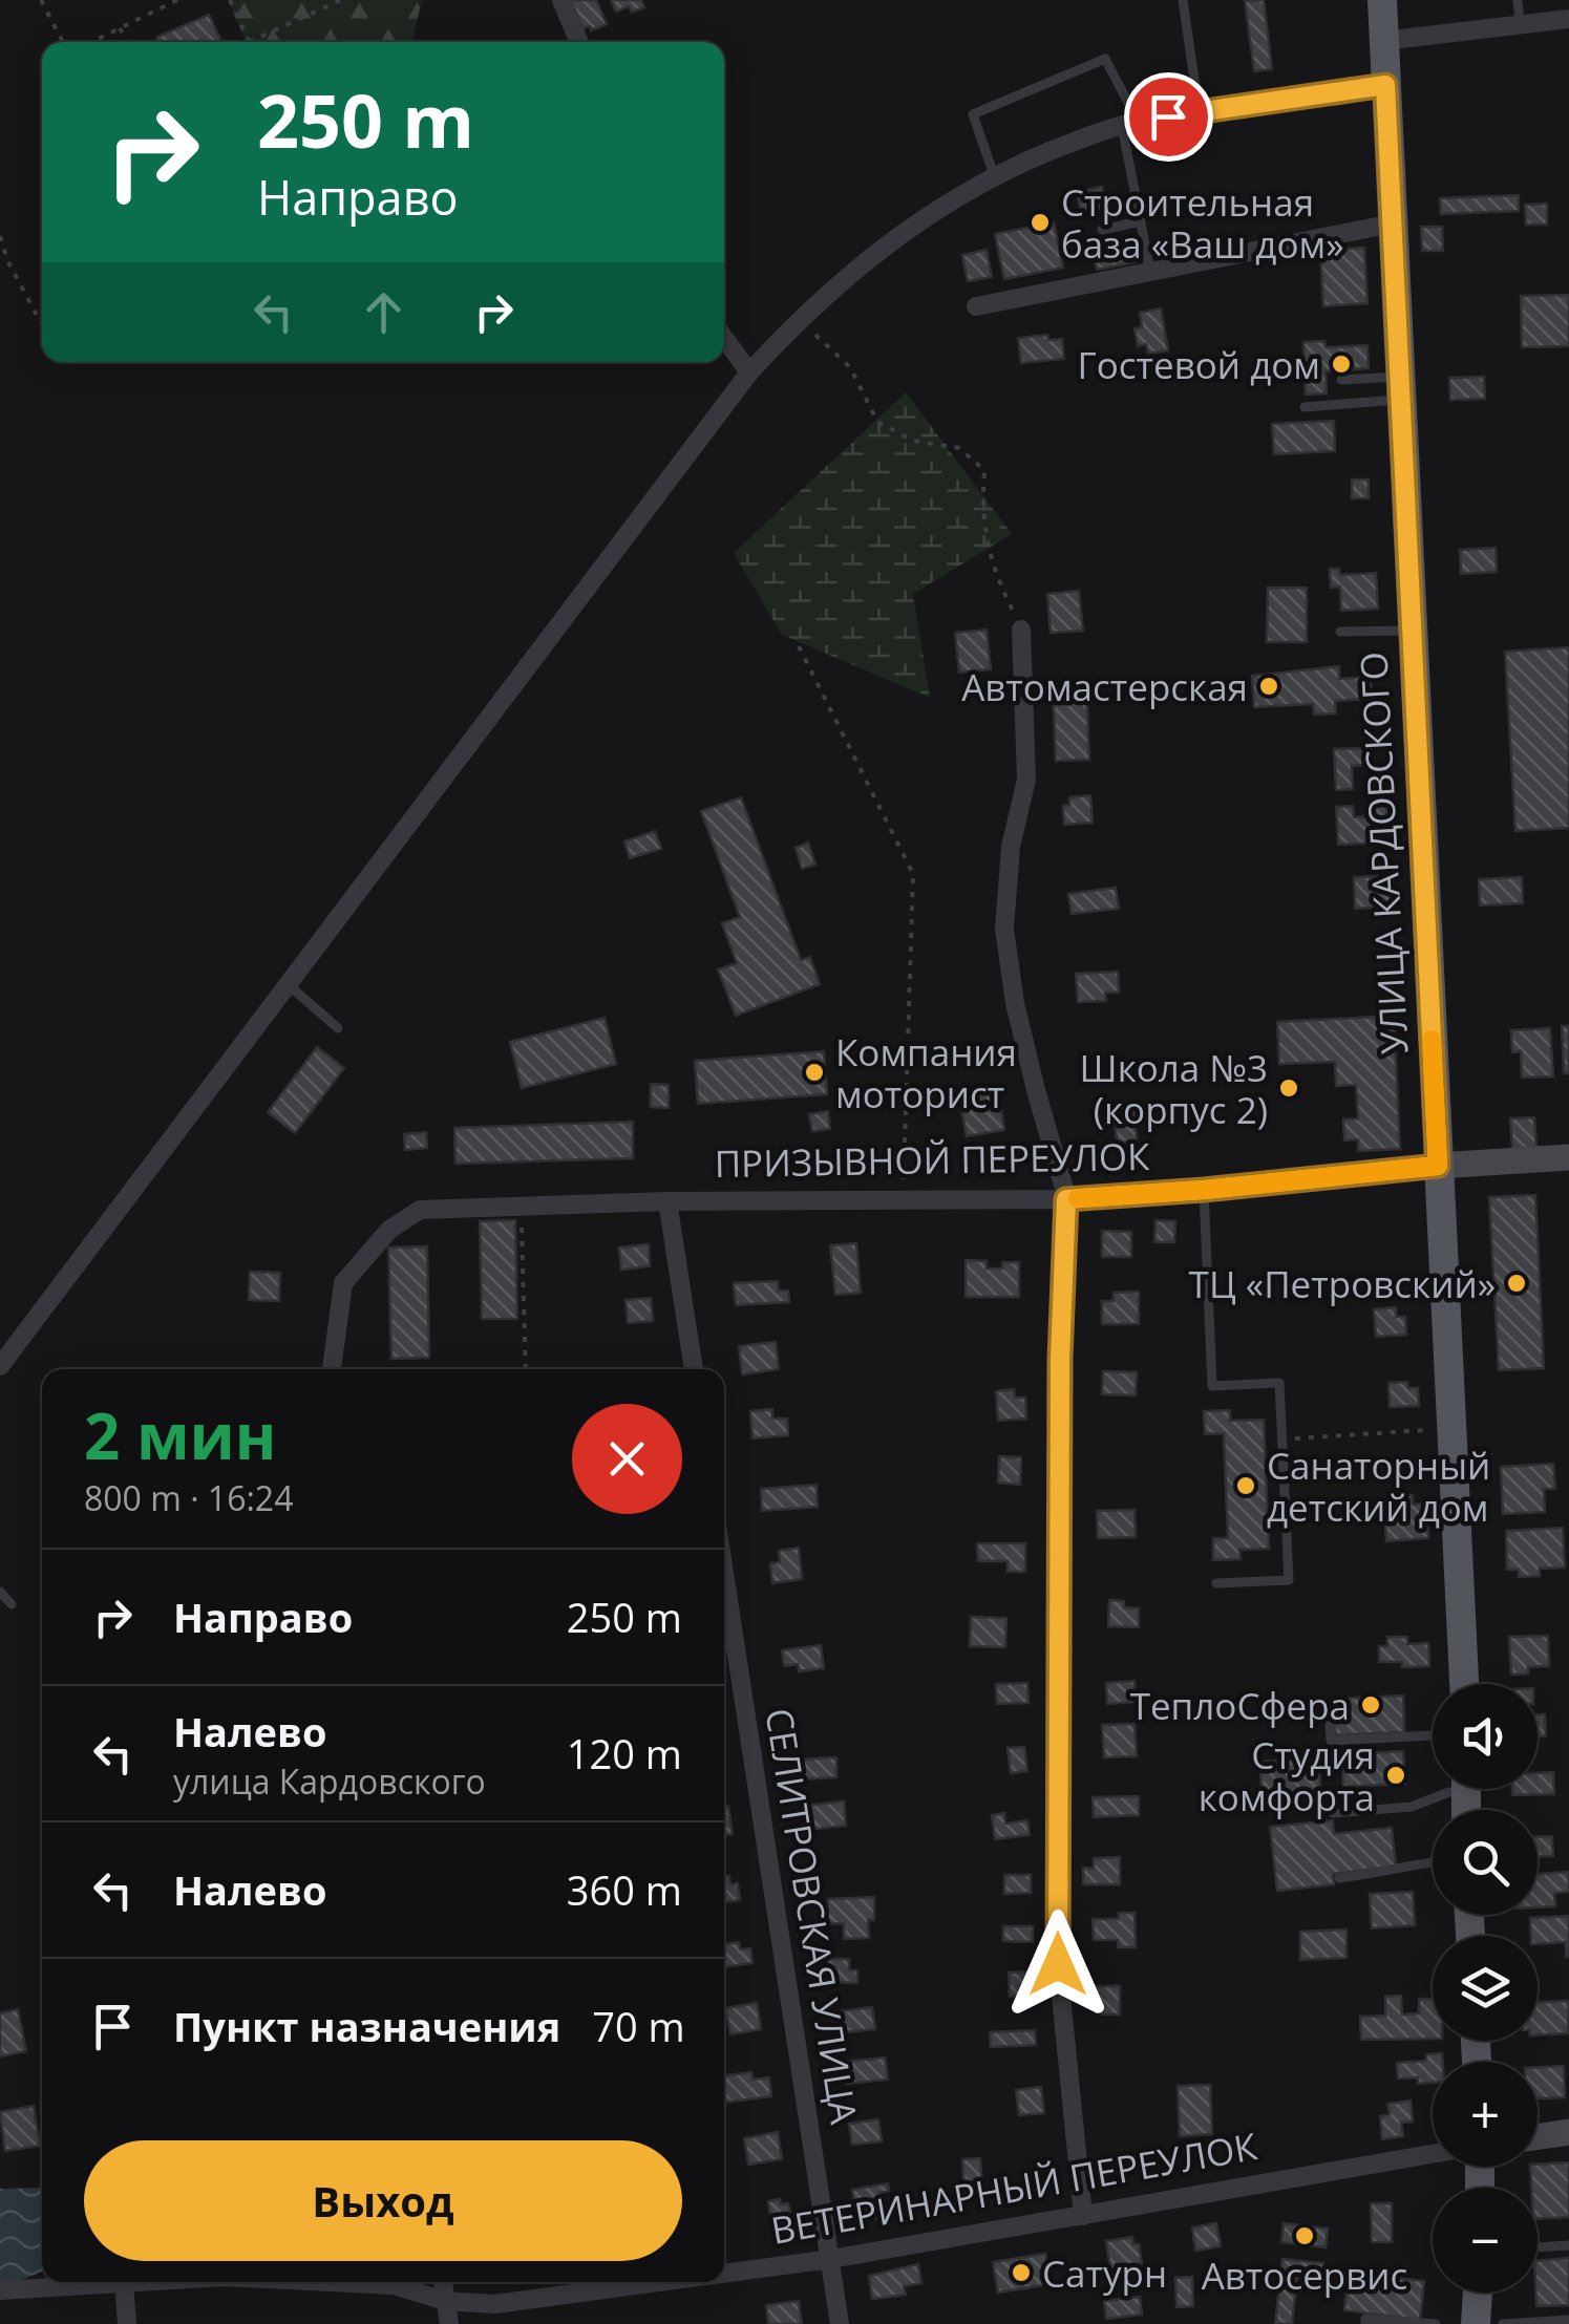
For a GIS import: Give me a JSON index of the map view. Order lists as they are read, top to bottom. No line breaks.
{"streets":{"main road":["УЛИЦА КАРДОВСКОГО"],"street":["ПРИЗЫВНОЙ ПЕРЕУЛОК","СЕЛИТРОВСКАЯ УЛИЦА","ВЕТЕРИНАРНЫЙ ПЕРЕУЛОК"]},"crossings":[["УЛИЦА КАРДОВСКОГО","ПРИЗЫВНОЙ ПЕРЕУЛОК"],["СЕЛИТРОВСКАЯ УЛИЦА","ВЕТЕРИНАРНЫЙ ПЕРЕУЛОК"]],"places":["Строительная база «Ваш дом»","Гостевой дом","Автомастерская","Компания моторист","Школа №3 (корпус 2)","ТЦ «Петровский»","Санаторный детский дом","ТеплоСфера","Студия комфорта","Автосервис","Сатурн"],"page":{"turn":["250 m","Направо"],"heading":["2 мин","800 m · 16:24"],"list":[{"name":"Направо","value":"250 m"},{"name":"Налево","note":"улица Кардовского","value":"120 m"},{"name":"Налево","value":"360 m"},{"name":"Пункт назначения","value":"70 m"}],"map_buttons":["+","−"],"buttons":"Выход"}}
